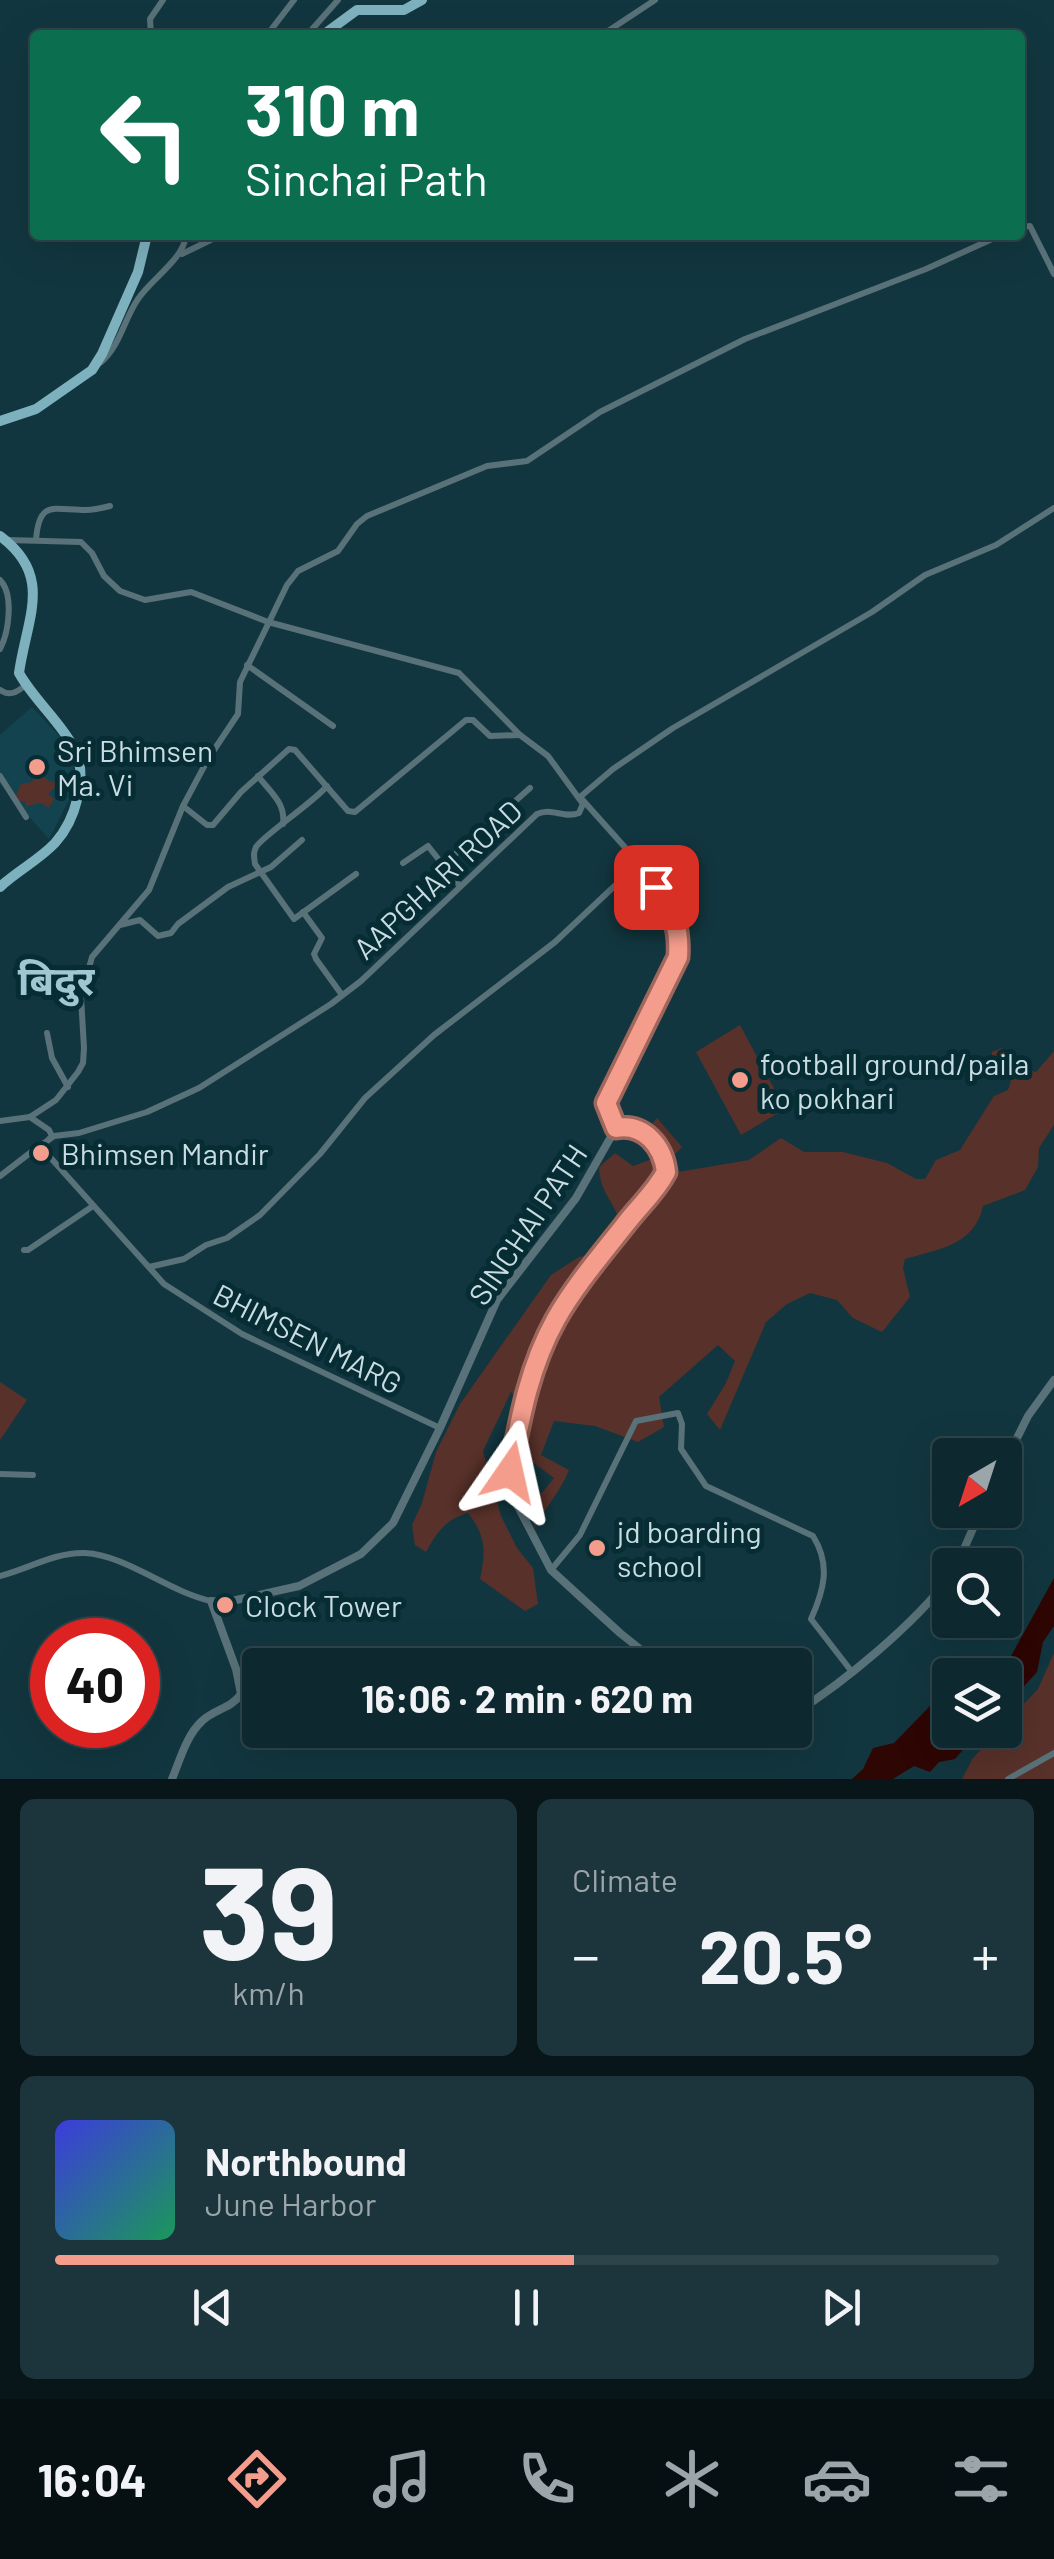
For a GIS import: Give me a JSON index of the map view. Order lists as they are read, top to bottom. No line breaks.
{"streets":{"street":["AAPGHARI ROAD","SINCHAI PATH","BHIMSEN MARG"]},"crossings":[["AAPGHARI ROAD","BHIMSEN MARG"],["SINCHAI PATH","BHIMSEN MARG"]],"districts":["बिदुर"],"places":["Sri Bhimsen Ma. Vi","football ground/paila ko pokhari","Bhimsen Mandir","jd boarding school","Clock Tower"],"north":"bottom left","page":{"turn":["310 m","Sinchai Path"],"limit":"40","trip":"16:06 · 2 min · 620 m","tile":[["39","km/h"],"Climate"],"heat":["−","20.5°","+"],"song":["Northbound","June Harbor"],"tabs":"16:04"}}
